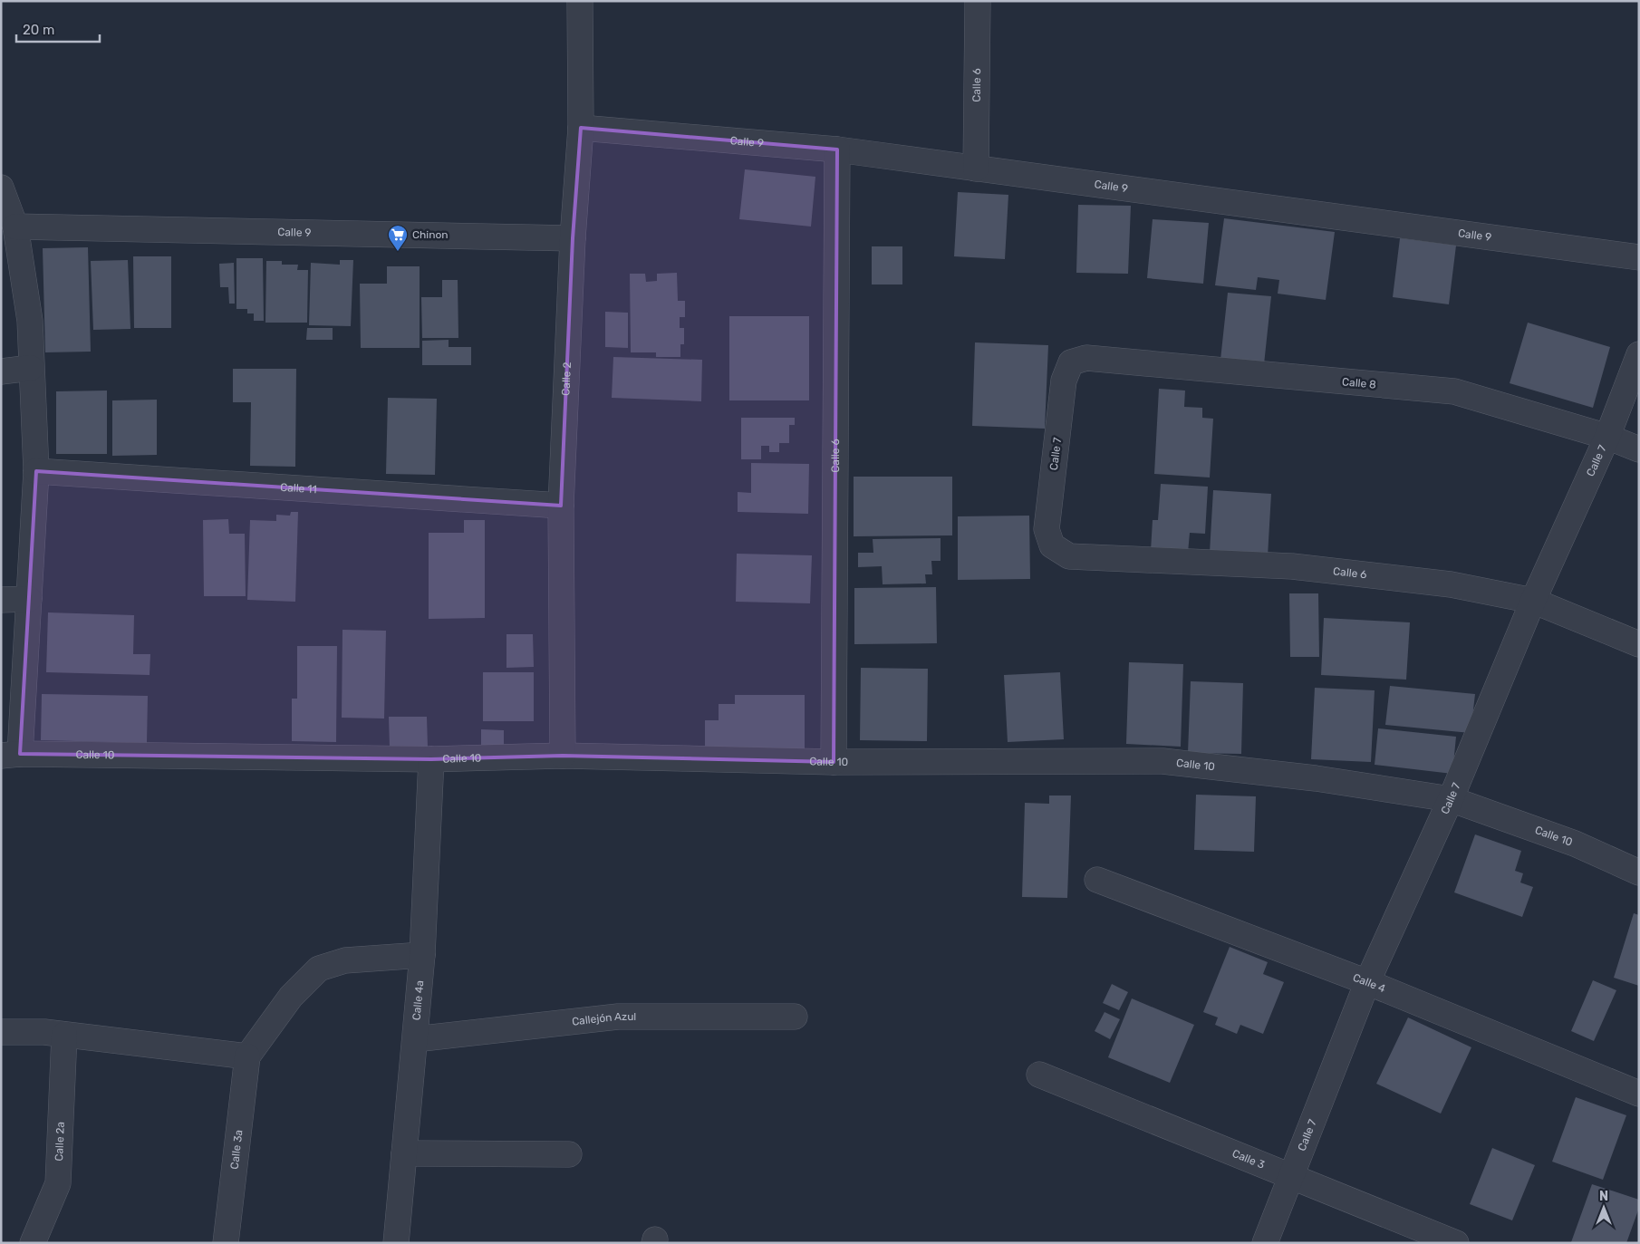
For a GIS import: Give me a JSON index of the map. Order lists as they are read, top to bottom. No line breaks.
{"streets":{"street":["Calle 6","Calle 9","Calle 2","Calle 8","Calle 7","Calle 11","Calle 10","Calle 4","Calle 4a","Callejón Azul","Calle 2a","Calle 3a","Calle 3"]},"crossings":[["Calle 6","Calle 9"],["Calle 6","Calle 7"],["Calle 6","Calle 10"],["Calle 9","Calle 2"],["Calle 2","Calle 11"],["Calle 2","Calle 10"],["Calle 8","Calle 7"],["Calle 7","Calle 10"],["Calle 7","Calle 4"],["Calle 7","Calle 3"],["Calle 10","Calle 4a"],["Calle 4a","Callejón Azul"]],"places":{"supermarket":["Chinon"]},"scale_bar":"20 m","north":"top"}
